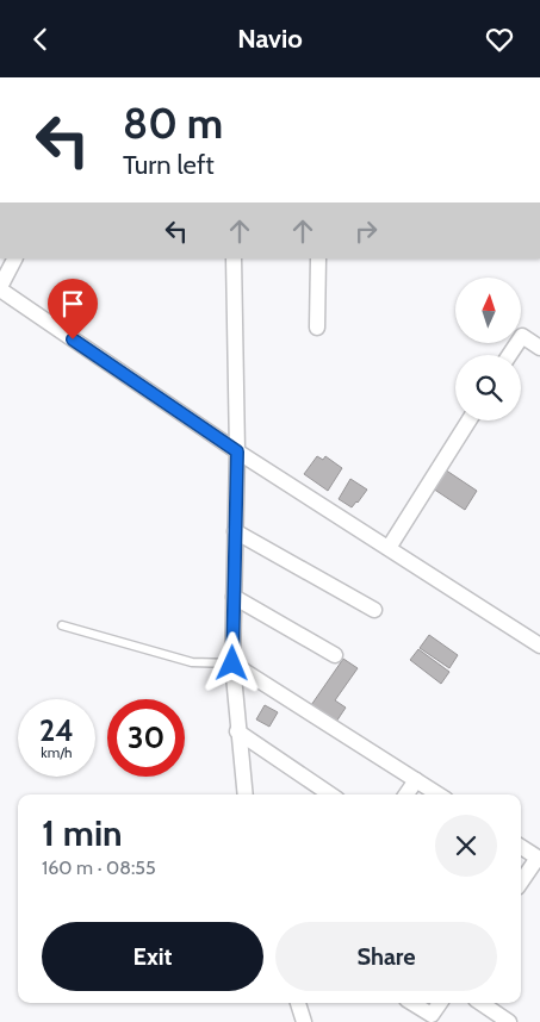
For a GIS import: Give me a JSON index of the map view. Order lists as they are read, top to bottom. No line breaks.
{"north":"top","page":{"header":"Navio","turn":["80 m","Turn left"],"speed":"24 km/h","limit":"30","heading":["1 min","160 m · 08:55"],"buttons":["Exit","Share"]}}
